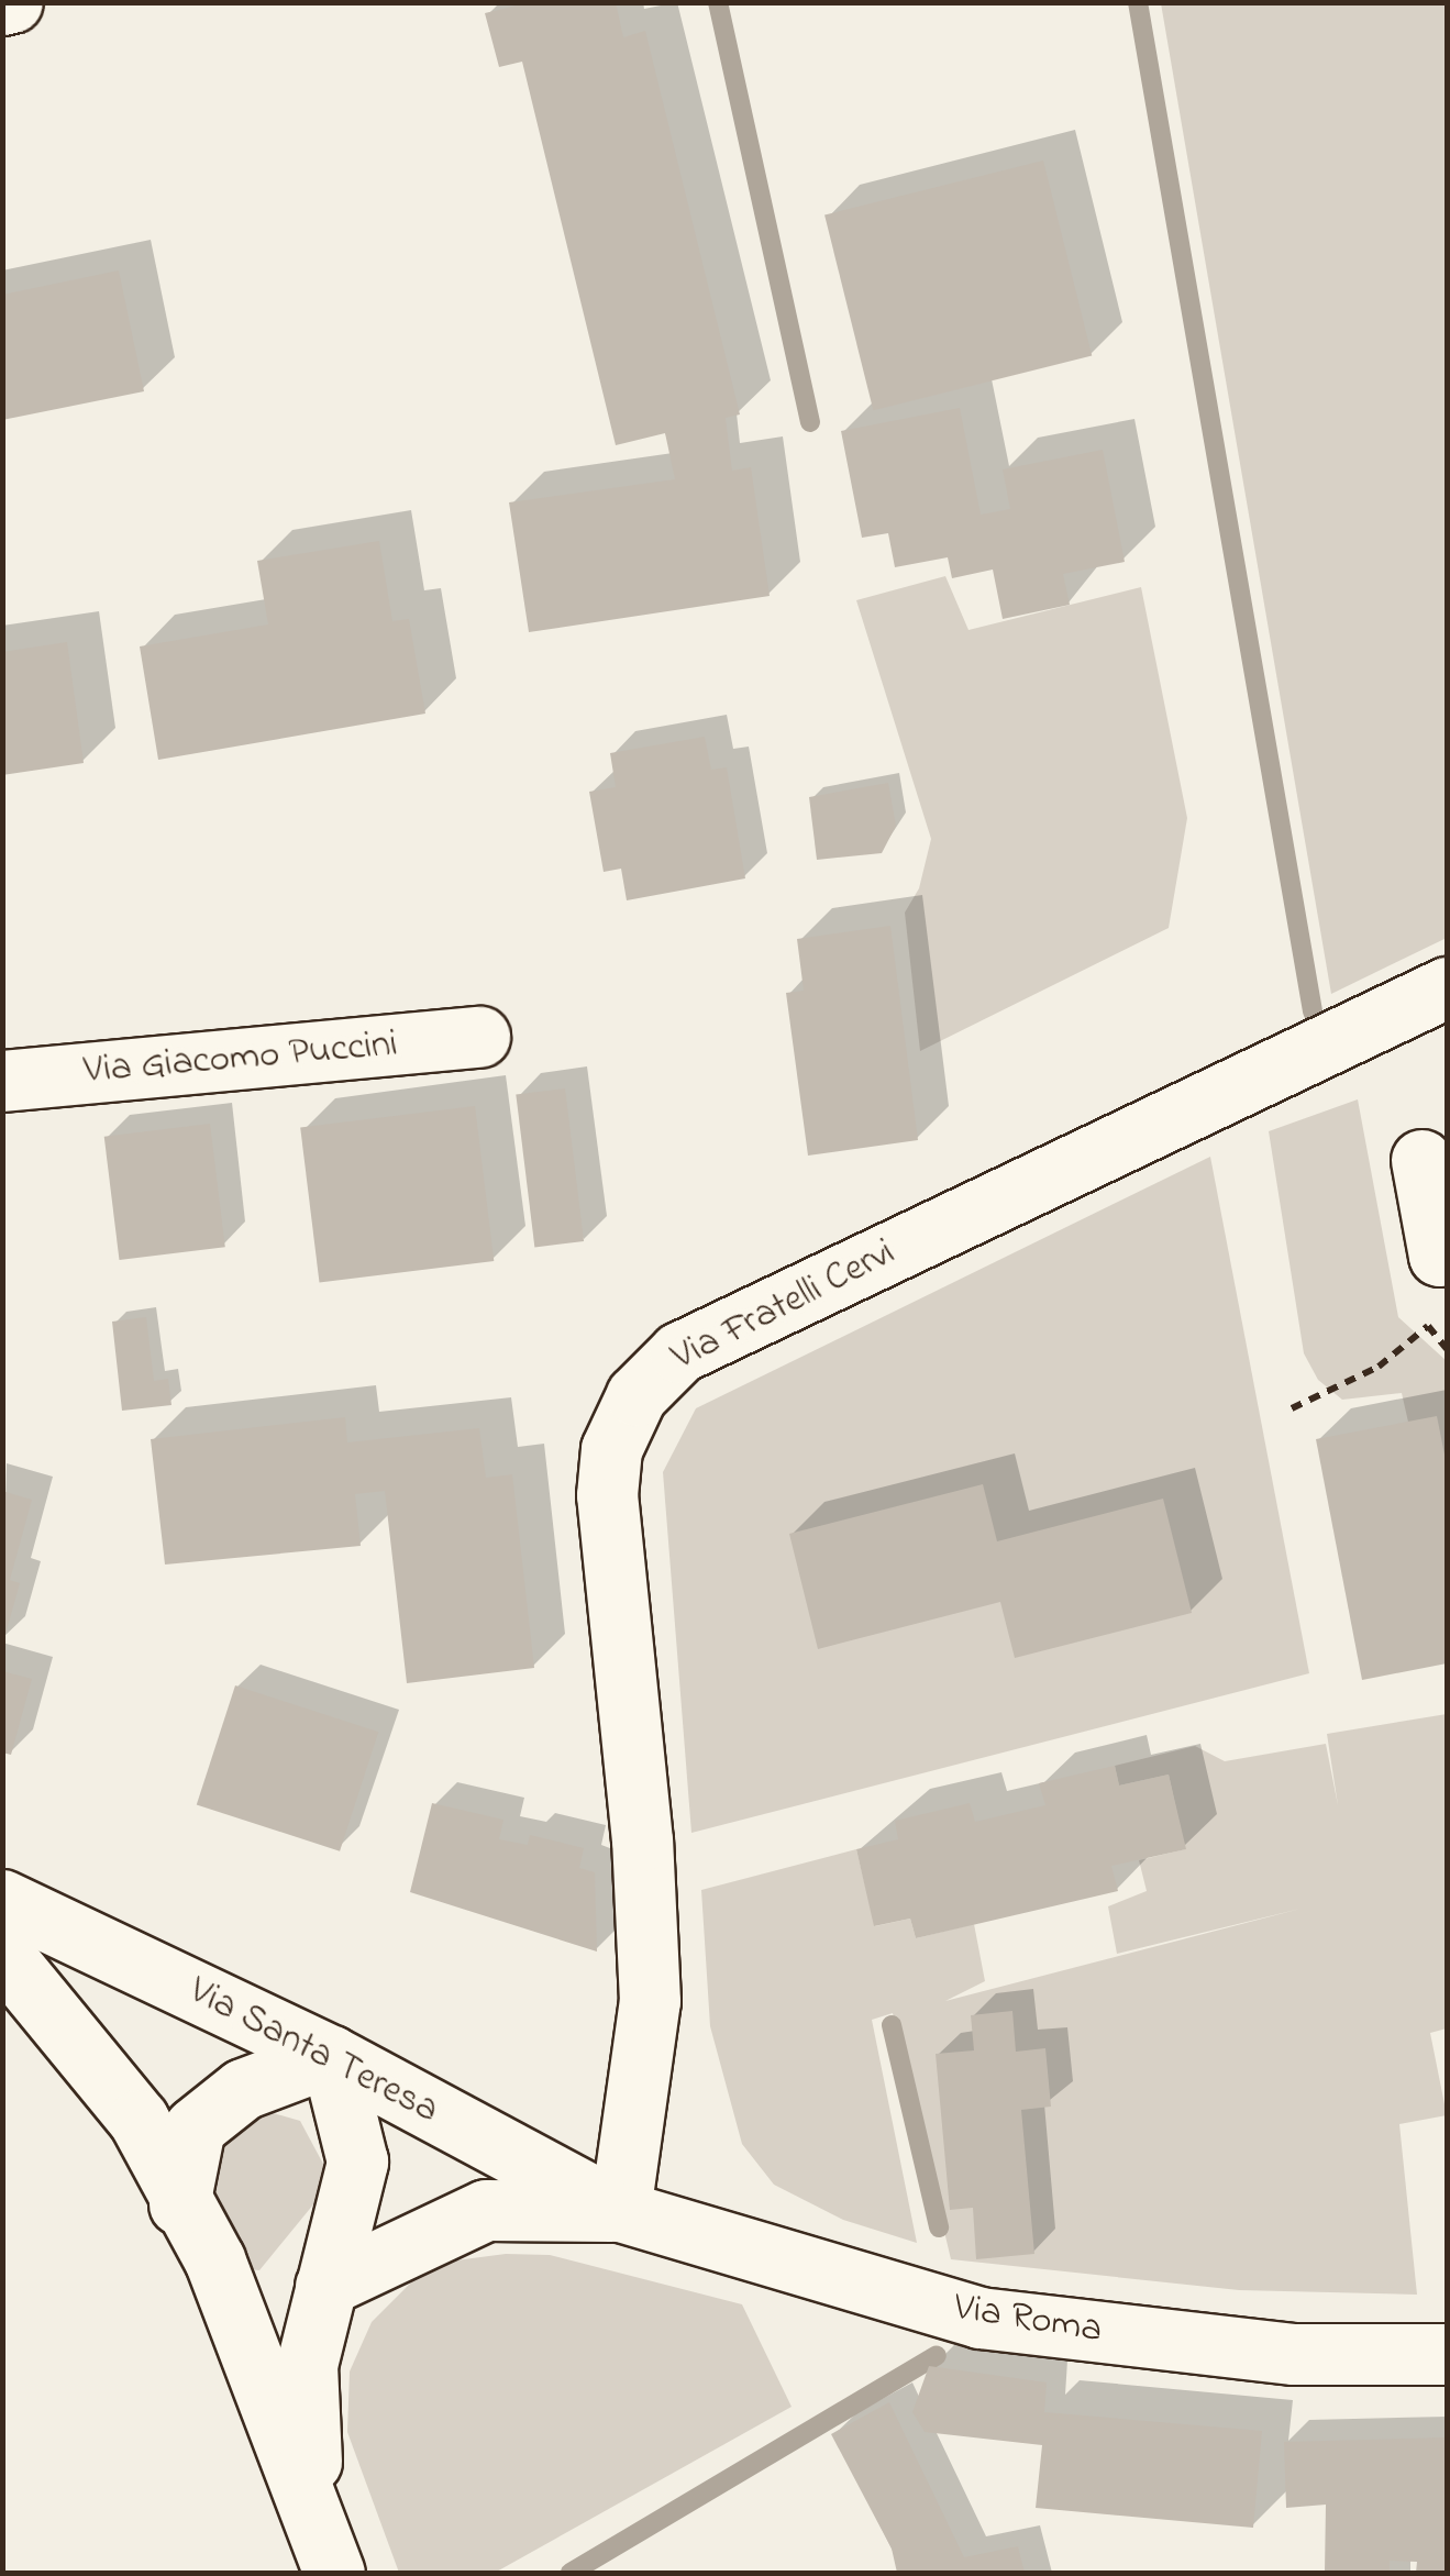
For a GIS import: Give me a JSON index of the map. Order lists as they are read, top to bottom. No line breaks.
{"streets":{"street":["Via Giacomo Puccini","Via Fratelli Cervi","Via Santa Teresa","Via Roma"]},"crossings":[["Via Fratelli Cervi","Via Santa Teresa"],["Via Fratelli Cervi","Via Roma"],["Via Santa Teresa","Via Roma"]]}
